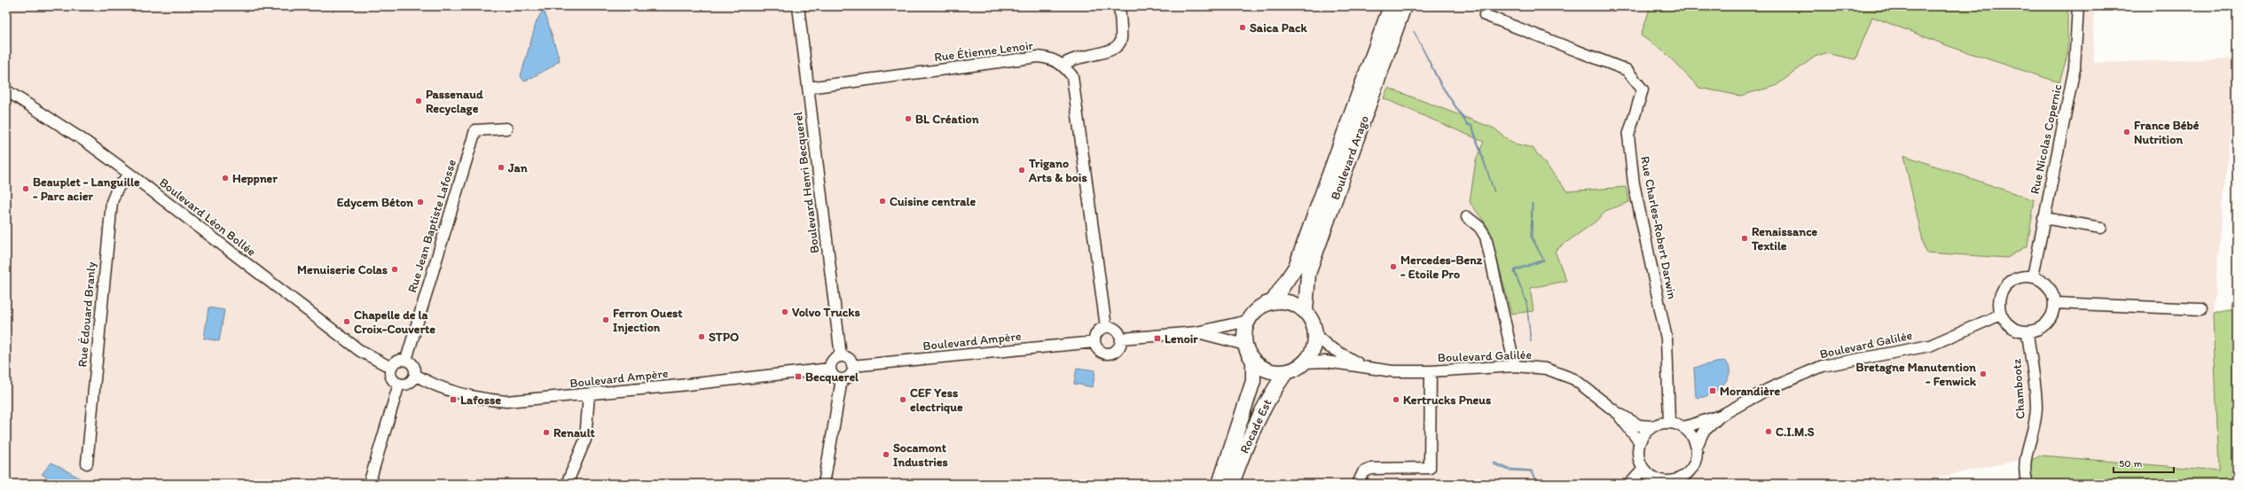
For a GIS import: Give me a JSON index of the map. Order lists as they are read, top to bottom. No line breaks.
{"streets":{"main road":["Boulevard Arago","Rocade Est"],"street":["Rue Étienne Lenoir","Rue Nicolas Copernic","Boulevard Henri Becquerel","Boulevard Léon Bollée","Rue Jean Baptiste Lafosse","Rue Charles-Robert Darwin","Rue Édouard Branly","Boulevard Ampère","Boulevard Galilée","Chambootz"]},"crossings":[["Rue Étienne Lenoir","Boulevard Henri Becquerel"],["Rue Nicolas Copernic","Boulevard Galilée"],["Rue Nicolas Copernic","Chambootz"],["Boulevard Arago","Boulevard Galilée"],["Boulevard Arago","Rocade Est"],["Boulevard Henri Becquerel","Boulevard Ampère"],["Boulevard Léon Bollée","Rue Jean Baptiste Lafosse"],["Boulevard Léon Bollée","Rue Édouard Branly"],["Boulevard Léon Bollée","Boulevard Ampère"],["Rue Jean Baptiste Lafosse","Boulevard Ampère"],["Rue Charles-Robert Darwin","Boulevard Galilée"],["Boulevard Galilée","Chambootz"],["Boulevard Galilée","Rocade Est"]],"places":{"other":["Saica Pack","Passenaud Recyclage","BL Création","France Bébé Nutrition","Jan","Trigano Arts & bois","Heppner","Beauplet - Languille - Parc acier","Cuisine centrale","Edycem Béton","Renaissance Textile","Mercedes-Benz - Etoile Pro","Menuiserie Colas","Volvo Trucks","Ferron Ouest Injection","Chapelle de la Croix-Couverte","STPO","Bretagne Manutention - Fenwick","CEF Yess electrique","Kertrucks Pneus","C.I.M.S","Renault","Socamont Industries"],"transit":["Lenoir","Becquerel","Morandière","Lafosse"]},"scale_bar":"50 m"}
